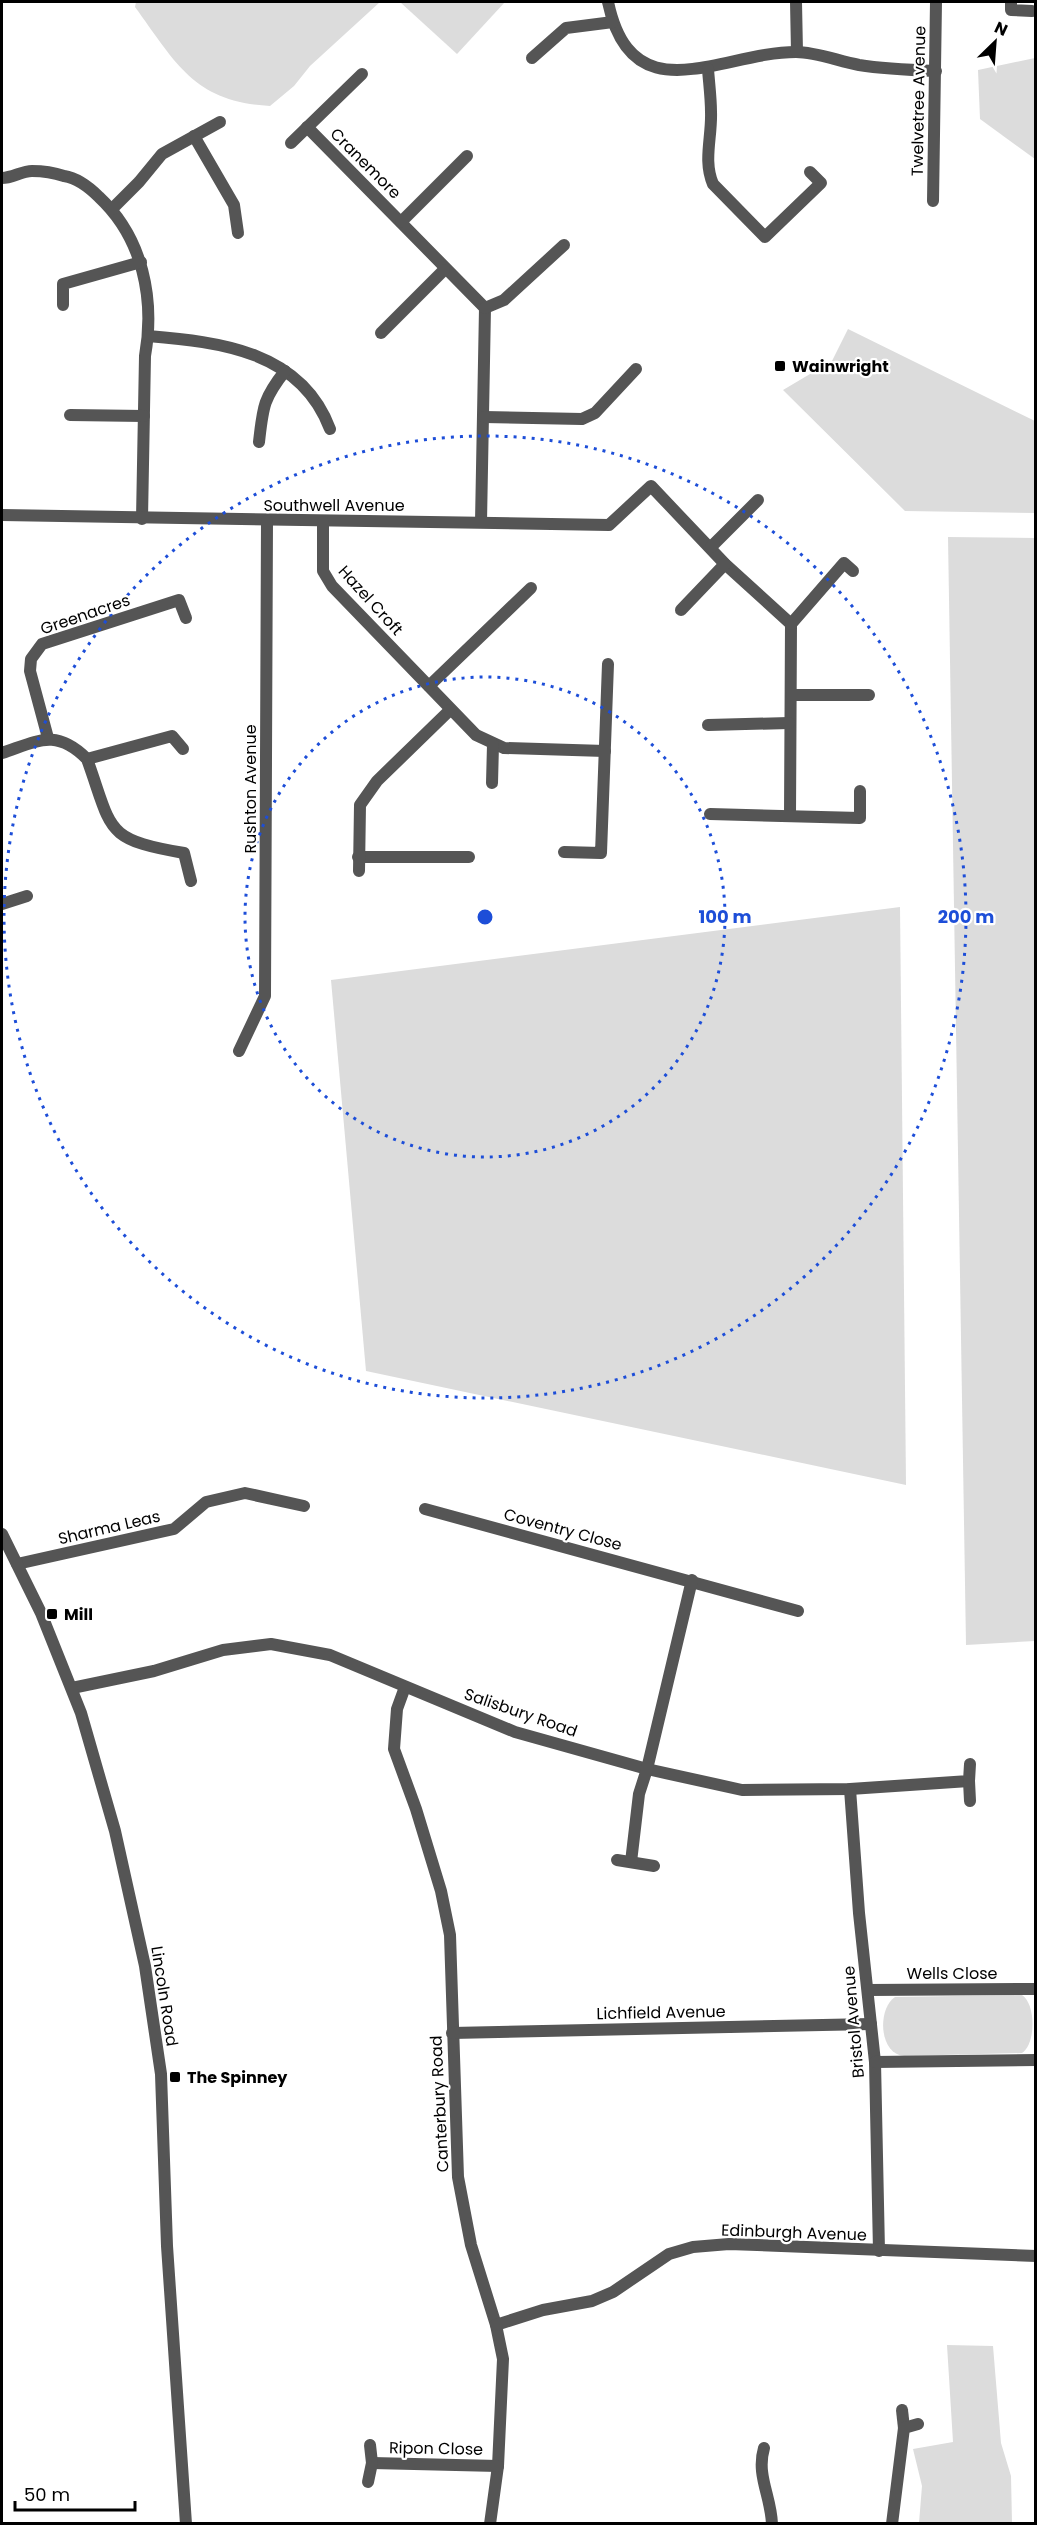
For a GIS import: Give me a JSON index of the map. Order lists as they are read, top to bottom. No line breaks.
{"streets":{"street":["Twelvetree Avenue","Cranemore","Southwell Avenue","Hazel Croft","Greenacres","Rushton Avenue","Sharma Leas","Coventry Close","Salisbury Road","Wells Close","Lincoln Road","Lichfield Avenue","Bristol Avenue","Canterbury Road","Edinburgh Avenue","Ripon Close"]},"crossings":[["Southwell Avenue","Hazel Croft"],["Southwell Avenue","Rushton Avenue"],["Sharma Leas","Lincoln Road"],["Salisbury Road","Lincoln Road"],["Salisbury Road","Bristol Avenue"],["Salisbury Road","Canterbury Road"],["Wells Close","Bristol Avenue"],["Lichfield Avenue","Bristol Avenue"],["Lichfield Avenue","Canterbury Road"],["Bristol Avenue","Edinburgh Avenue"],["Canterbury Road","Edinburgh Avenue"],["Canterbury Road","Ripon Close"]],"places":{"transit":["Wainwright","Mill","The Spinney"]},"scale_bar":"50 m","north":"top right","rings":["100 m","200 m"]}
